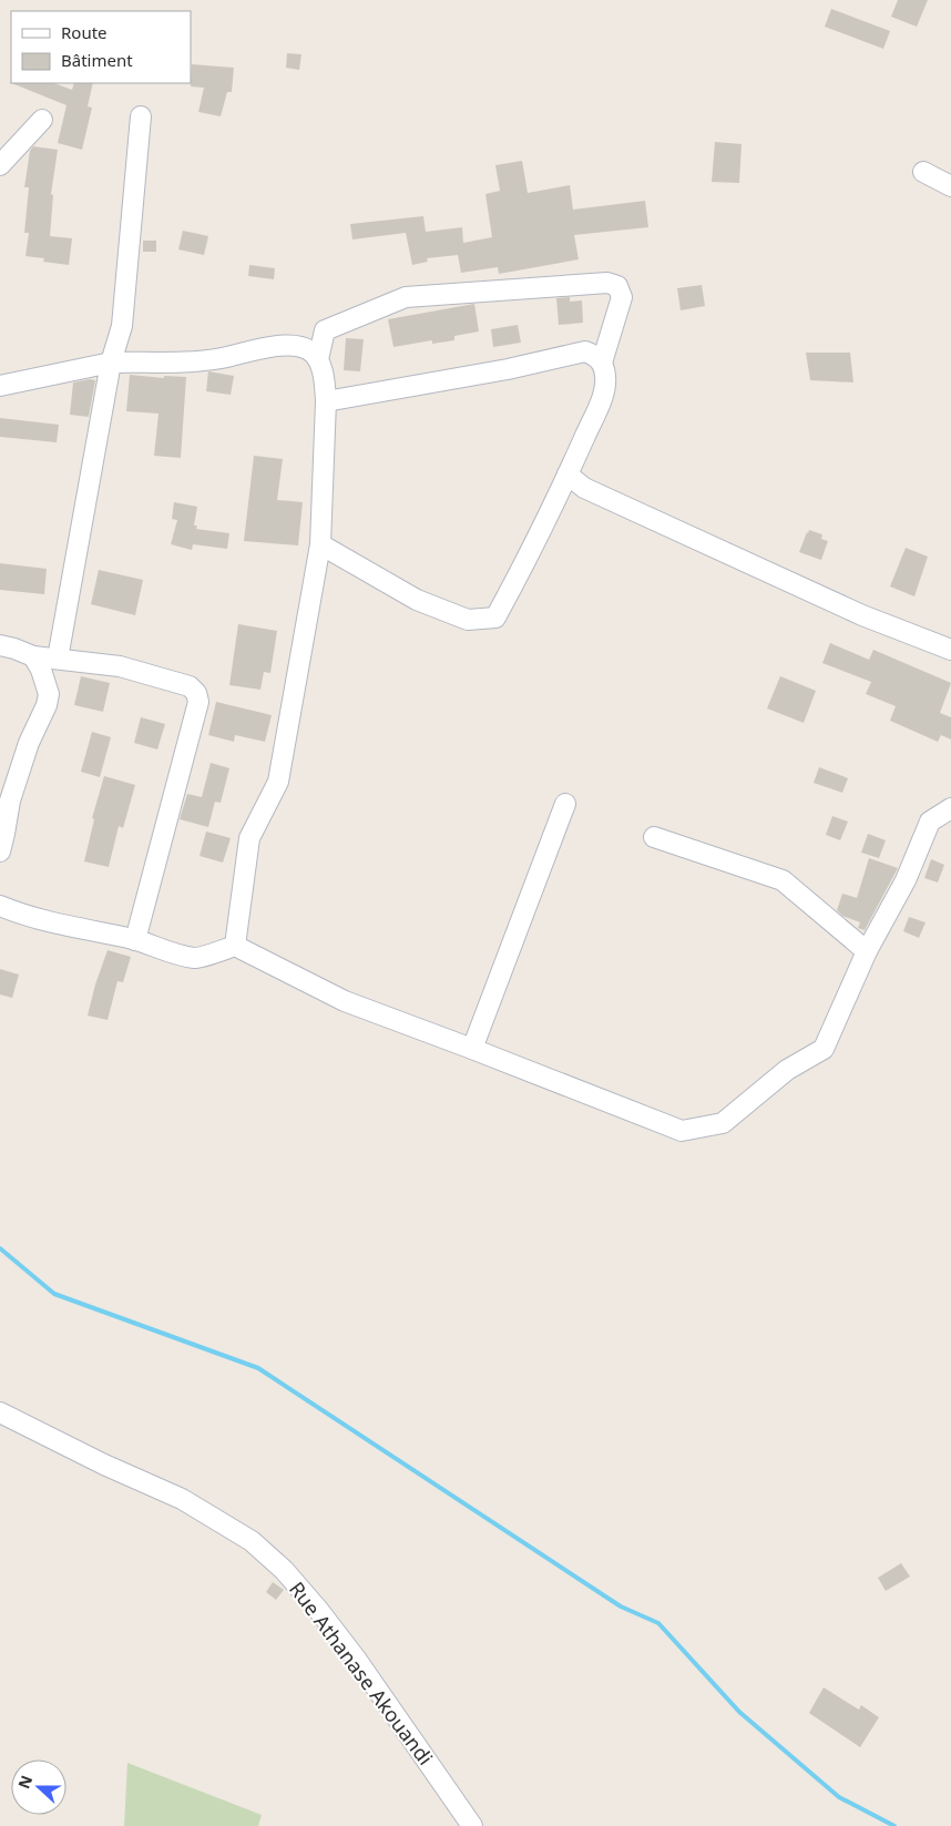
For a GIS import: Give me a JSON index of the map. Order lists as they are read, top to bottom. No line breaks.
{"streets":{"street":["Rue Athanase Akouandi"]},"legend":["Route","Bâtiment"],"north":"left"}
